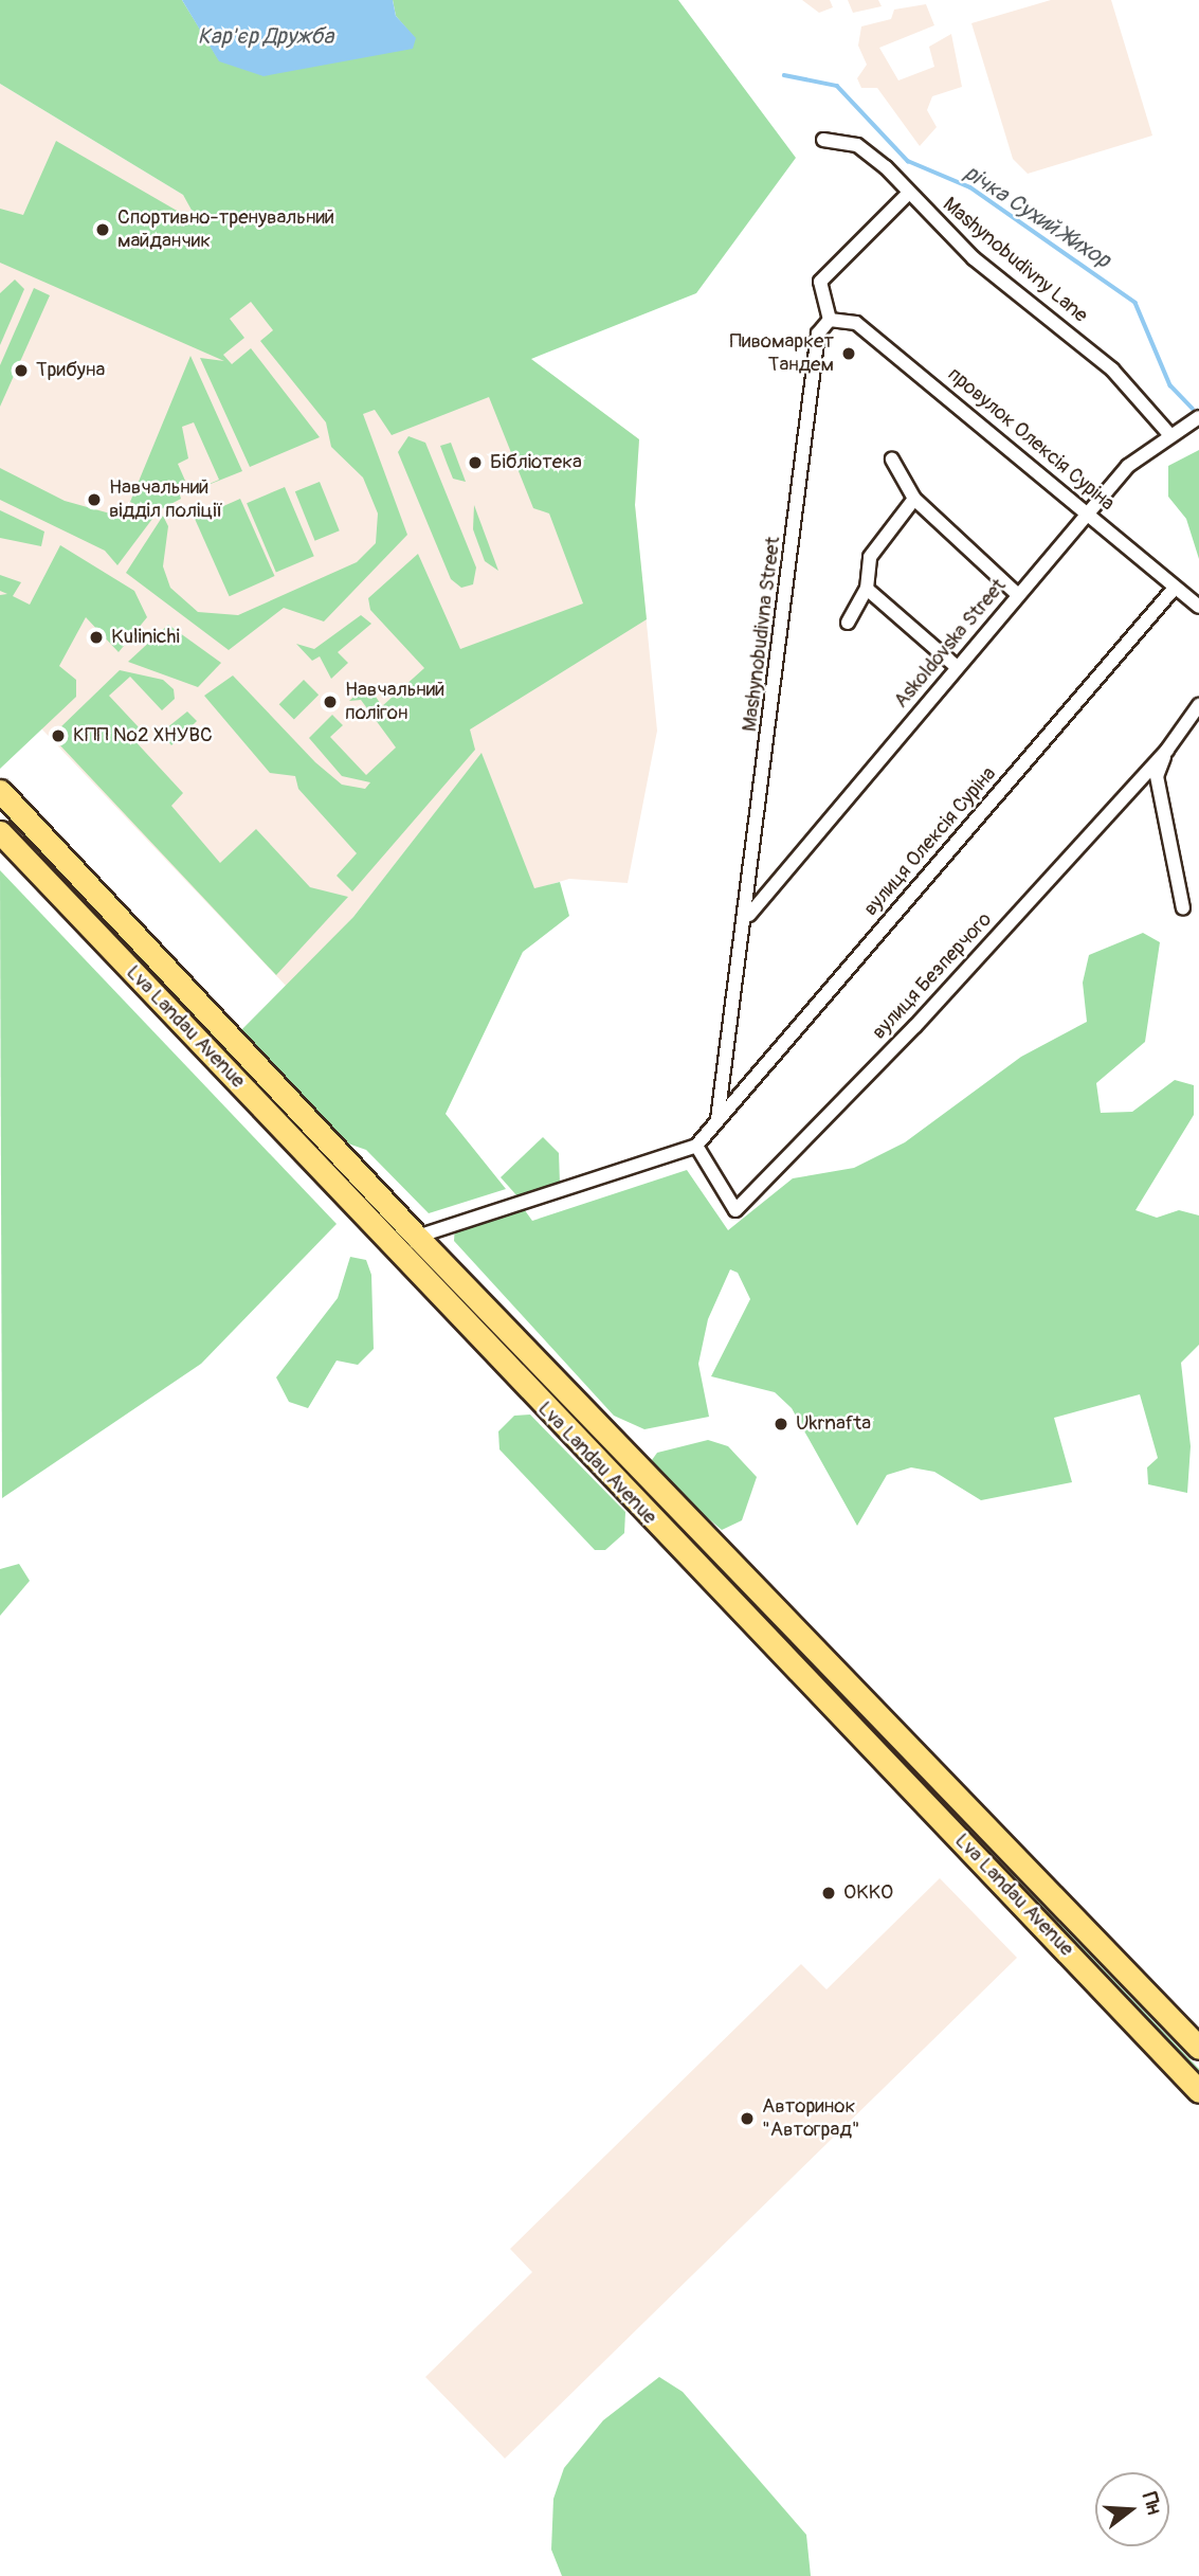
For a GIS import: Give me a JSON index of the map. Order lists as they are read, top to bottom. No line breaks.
{"streets":{"main road":["Lva Landau Avenue"],"street":["Mashynobudivny Lane","провулок Олексія Суріна","Mashynobudivna Street","Askoldovska Street","вулиця Олексія Суріна","вулиця Безперчого"]},"crossings":[["Mashynobudivny Lane","Askoldovska Street"],["провулок Олексія Суріна","Mashynobudivna Street"],["провулок Олексія Суріна","Askoldovska Street"],["провулок Олексія Суріна","вулиця Олексія Суріна"],["Mashynobudivna Street","Askoldovska Street"],["Mashynobudivna Street","вулиця Олексія Суріна"],["вулиця Олексія Суріна","вулиця Безперчого"]],"water":["Кар'єр Дружба","річка Сухий Жихор"],"places":["Спортивно-тренувальний майданчик","Пивомаркет Тандем","Трибуна","Бібліотека","Навчальний відділ поліції","Kulinichi","Навчальний полігон","КПП №2 ХНУВС","Ukrnafta","OKKO","Авторинок \"Автоград\""],"north":"right"}
